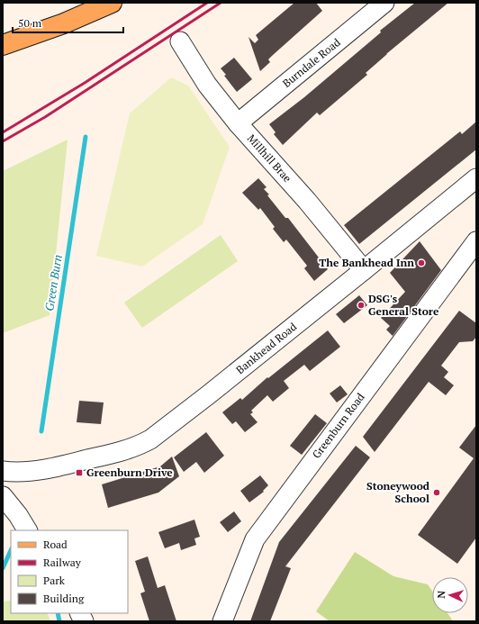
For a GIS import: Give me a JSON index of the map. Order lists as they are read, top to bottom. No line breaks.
{"streets":{"street":["Burndale Road","Millhill Brae","Bankhead Road","Greenburn Road"]},"crossings":[["Burndale Road","Millhill Brae"],["Millhill Brae","Bankhead Road"]],"water":["Green Burn"],"places":{"other":["The Bankhead Inn","DSG's General Store","Stoneywood School"],"transit":["Greenburn Drive"]},"legend":["Road","Railway","Park","Building"],"scale_bar":"50 m","north":"left"}
